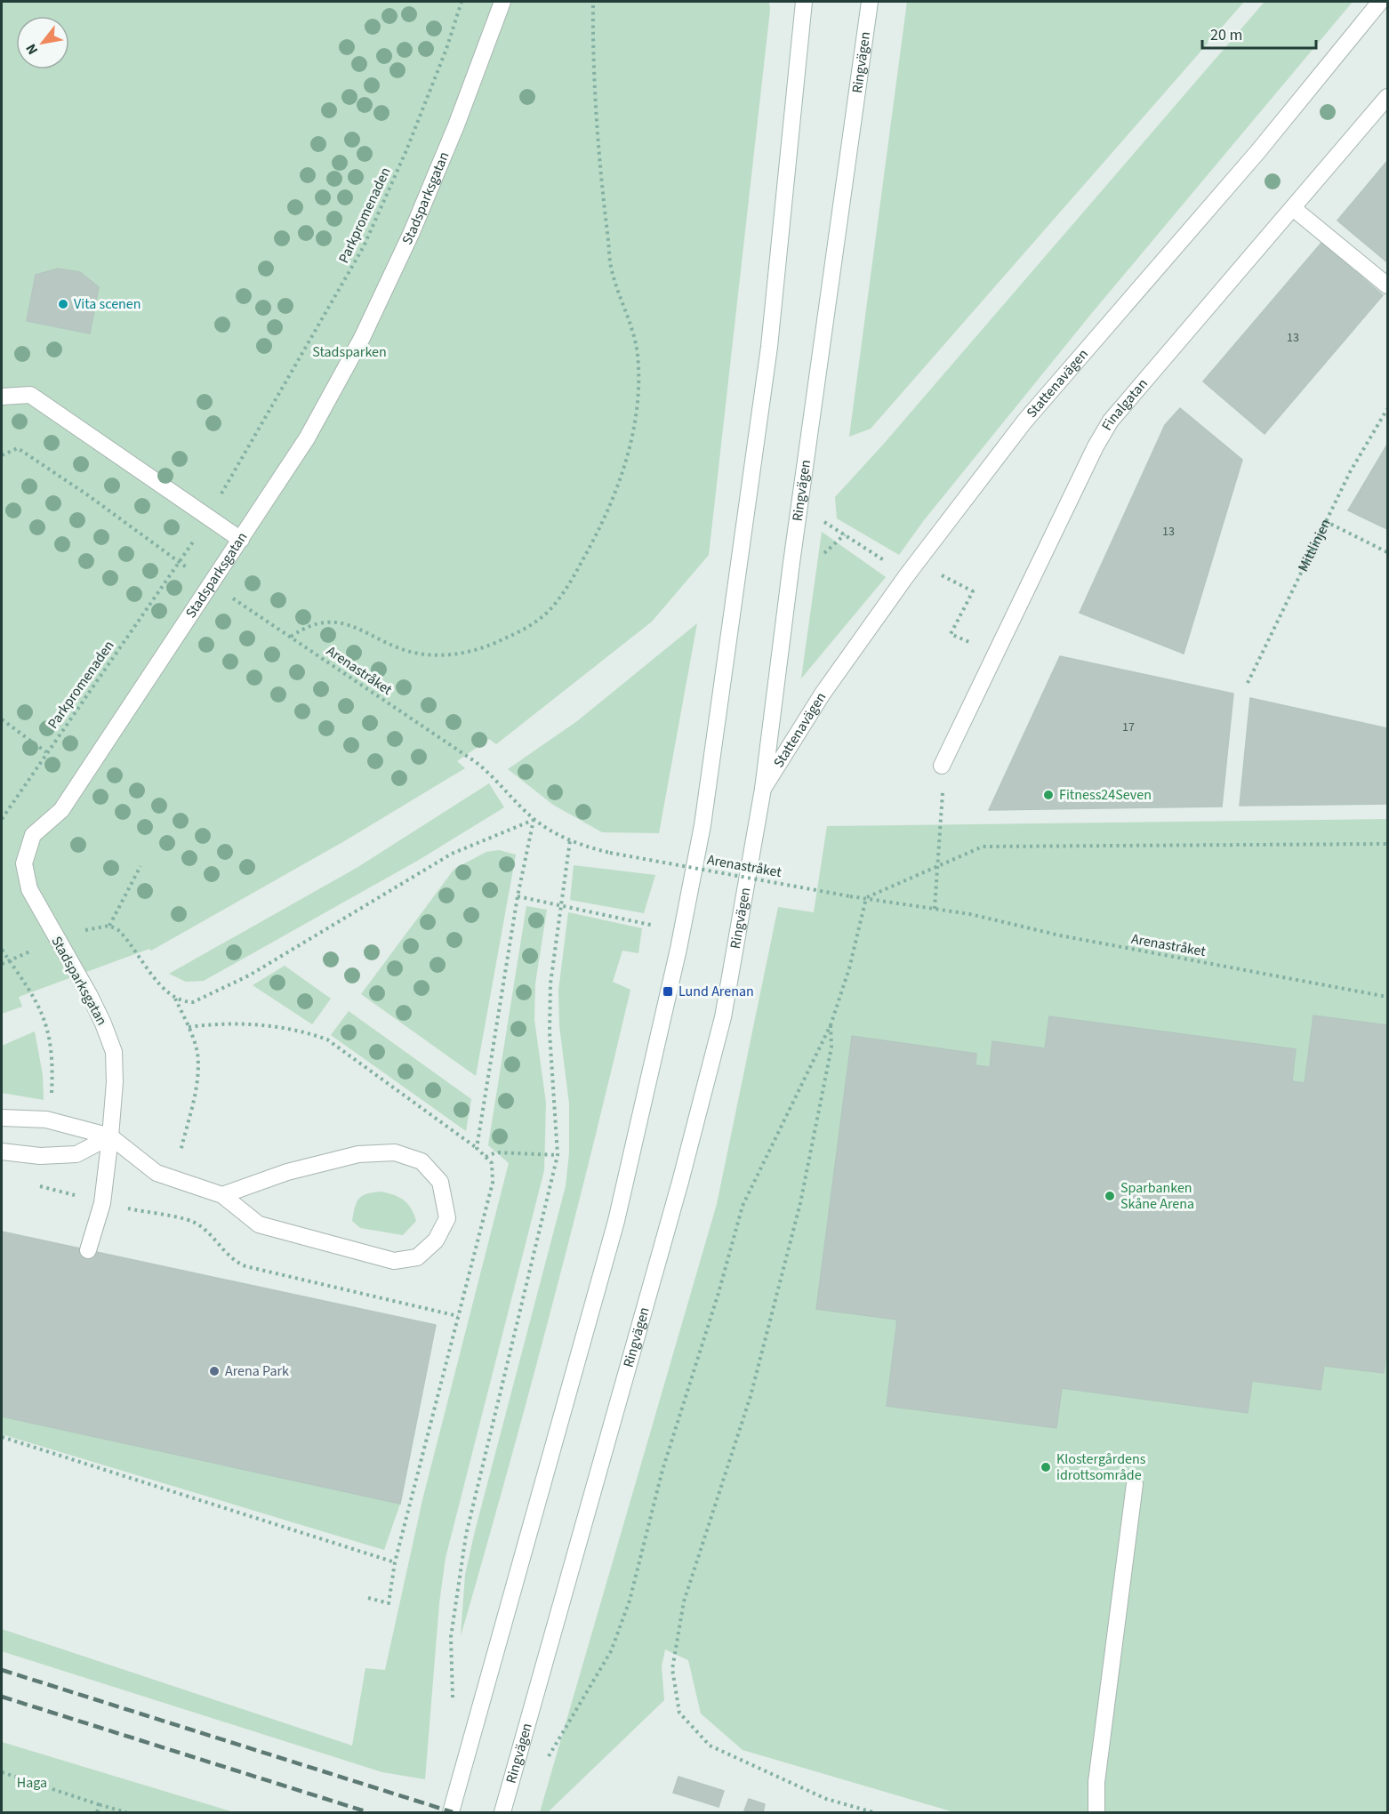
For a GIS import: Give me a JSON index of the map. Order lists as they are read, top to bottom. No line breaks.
{"streets":{"main road":["Ringvägen","Stadsparksgatan","Stattenavägen","Finalgatan"],"path":["Parkpromenaden","Mittlinjen","Arenastråket"]},"crossings":[["Ringvägen","Stattenavägen"],["Stadsparksgatan","Arenastråket"],["Parkpromenaden","Arenastråket"]],"parks":["Stadsparken","Haga"],"places":{"other":["Vita scenen","Fitness24Seven","Sparbanken Skåne Arena","Arena Park","Klostergårdens idrottsområde"],"transit":["Lund Arenan"]},"house_numbers":["13","13","17"],"scale_bar":"20 m","north":"bottom left"}
